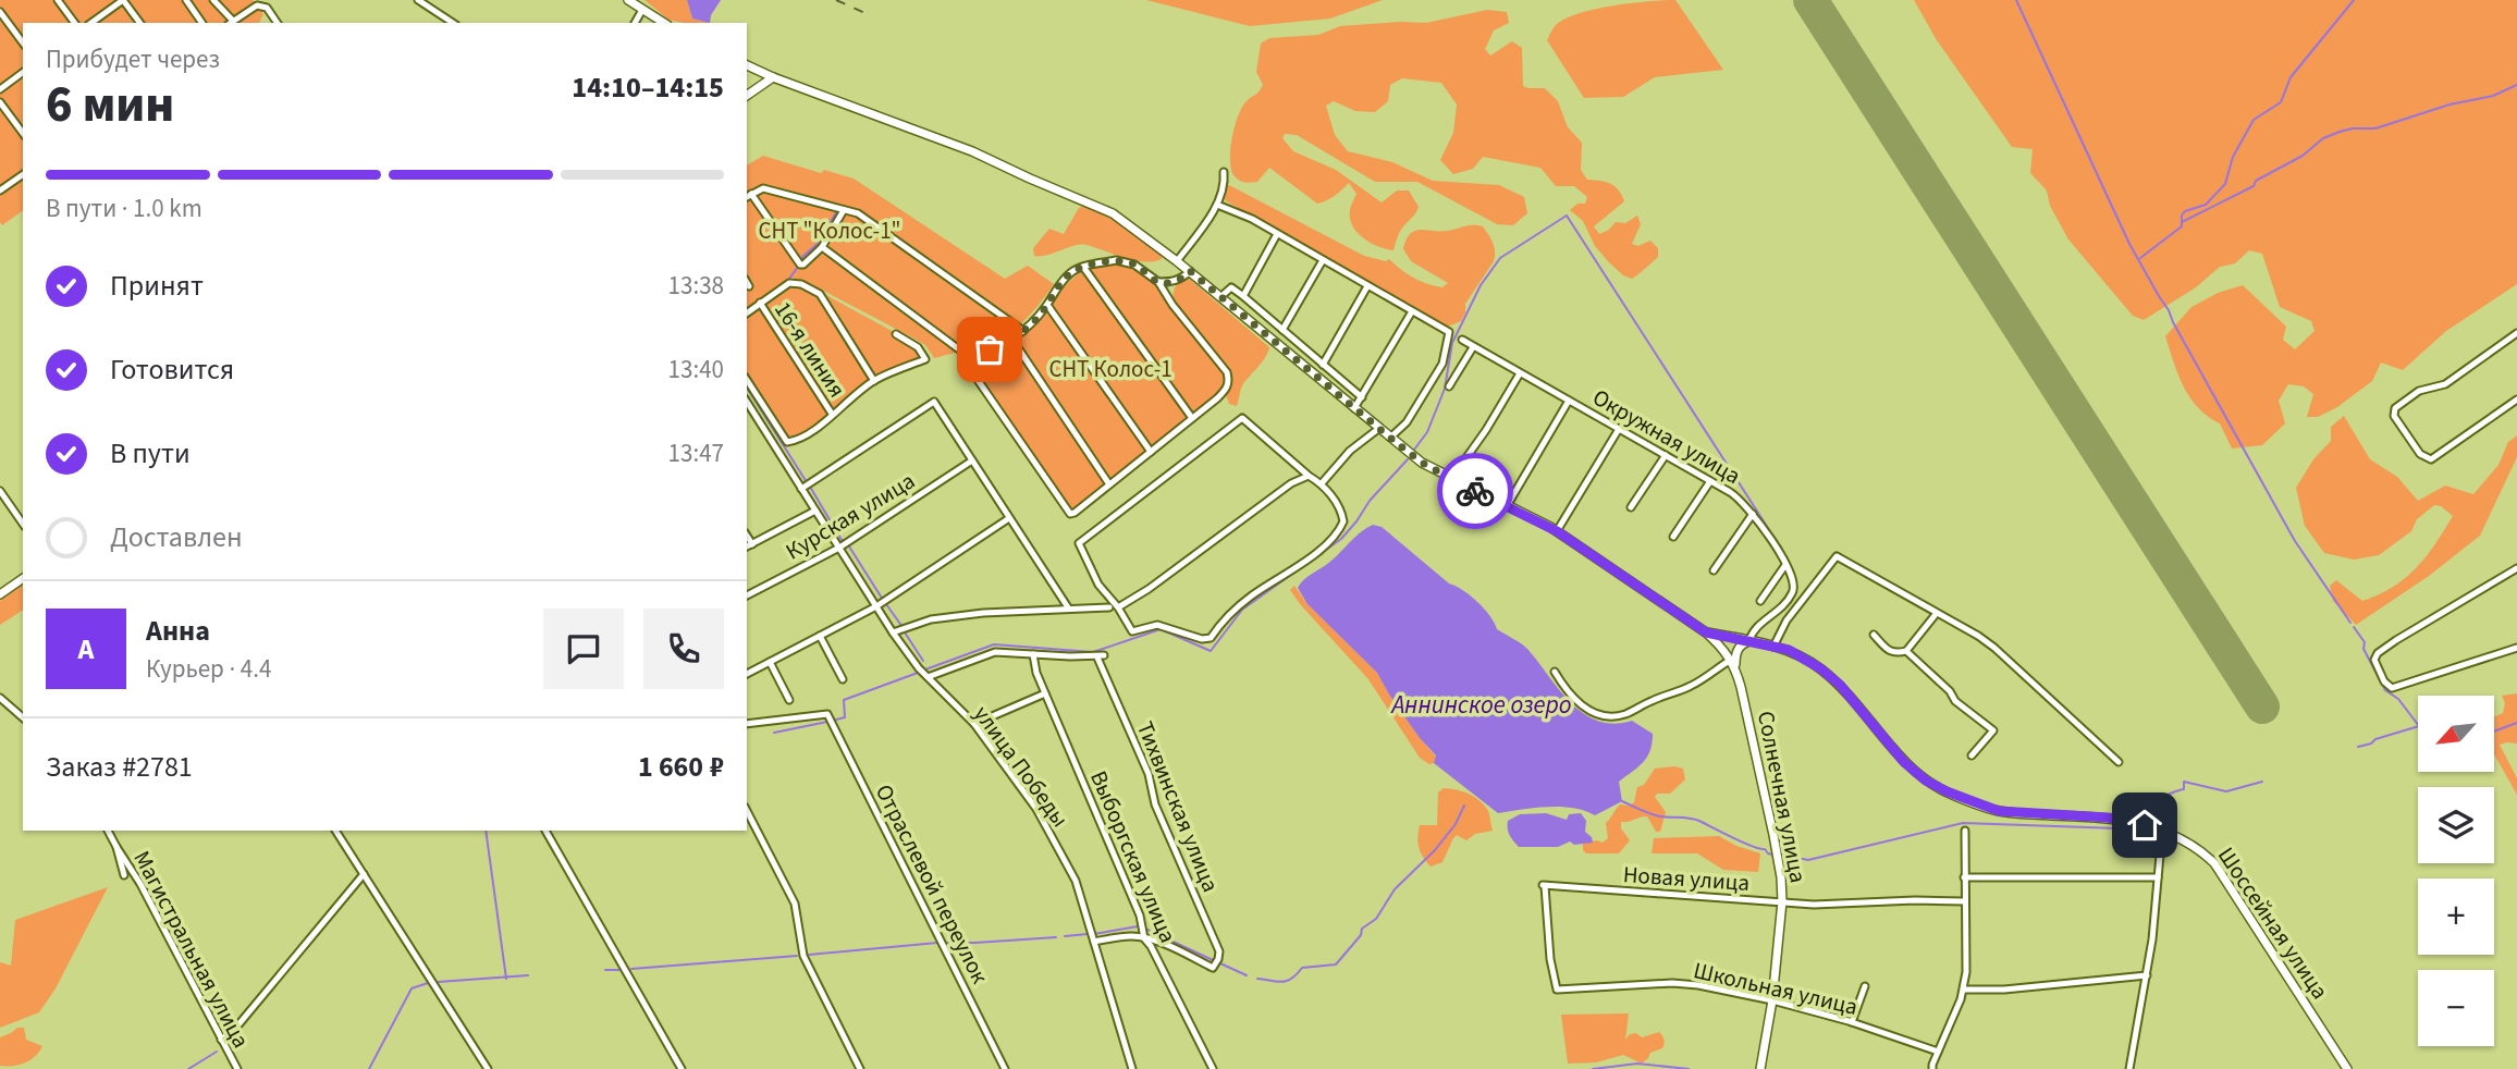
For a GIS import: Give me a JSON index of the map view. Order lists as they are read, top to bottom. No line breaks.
{"streets":{"main road":["Солнечная улица","Шоссейная улица"],"street":["16-я линия","Окружная улица","Курская улица","улица Победы","Тихвинская улица","Выборгская улица","Новая улица","Отраслевой переулок","Магистральная улица","Школьная улица"]},"crossings":[["Окружная улица","Шоссейная улица"],["Курская улица","улица Победы"],["Солнечная улица","Новая улица"],["Солнечная улица","Шоссейная улица"],["Солнечная улица","Школьная улица"],["Тихвинская улица","Выборгская улица"],["Новая улица","Школьная улица"]],"water":["Аннинское озеро"],"parks":["СНТ \"Колос-1\"","СНТ Колос-1"],"north":"bottom left","page":{"heading":["6 мин","Прибудет через","14:10–14:15"],"panel":["Анна","Курьер · 4.4","Заказ #2781","1 660 ₽"],"bar":"В пути · 1.0 km","list":[["Принят","13:38"],["Готовится","13:40"],["В пути","13:47"],"Доставлен"],"round":"А","map_buttons":["+","−"]}}
